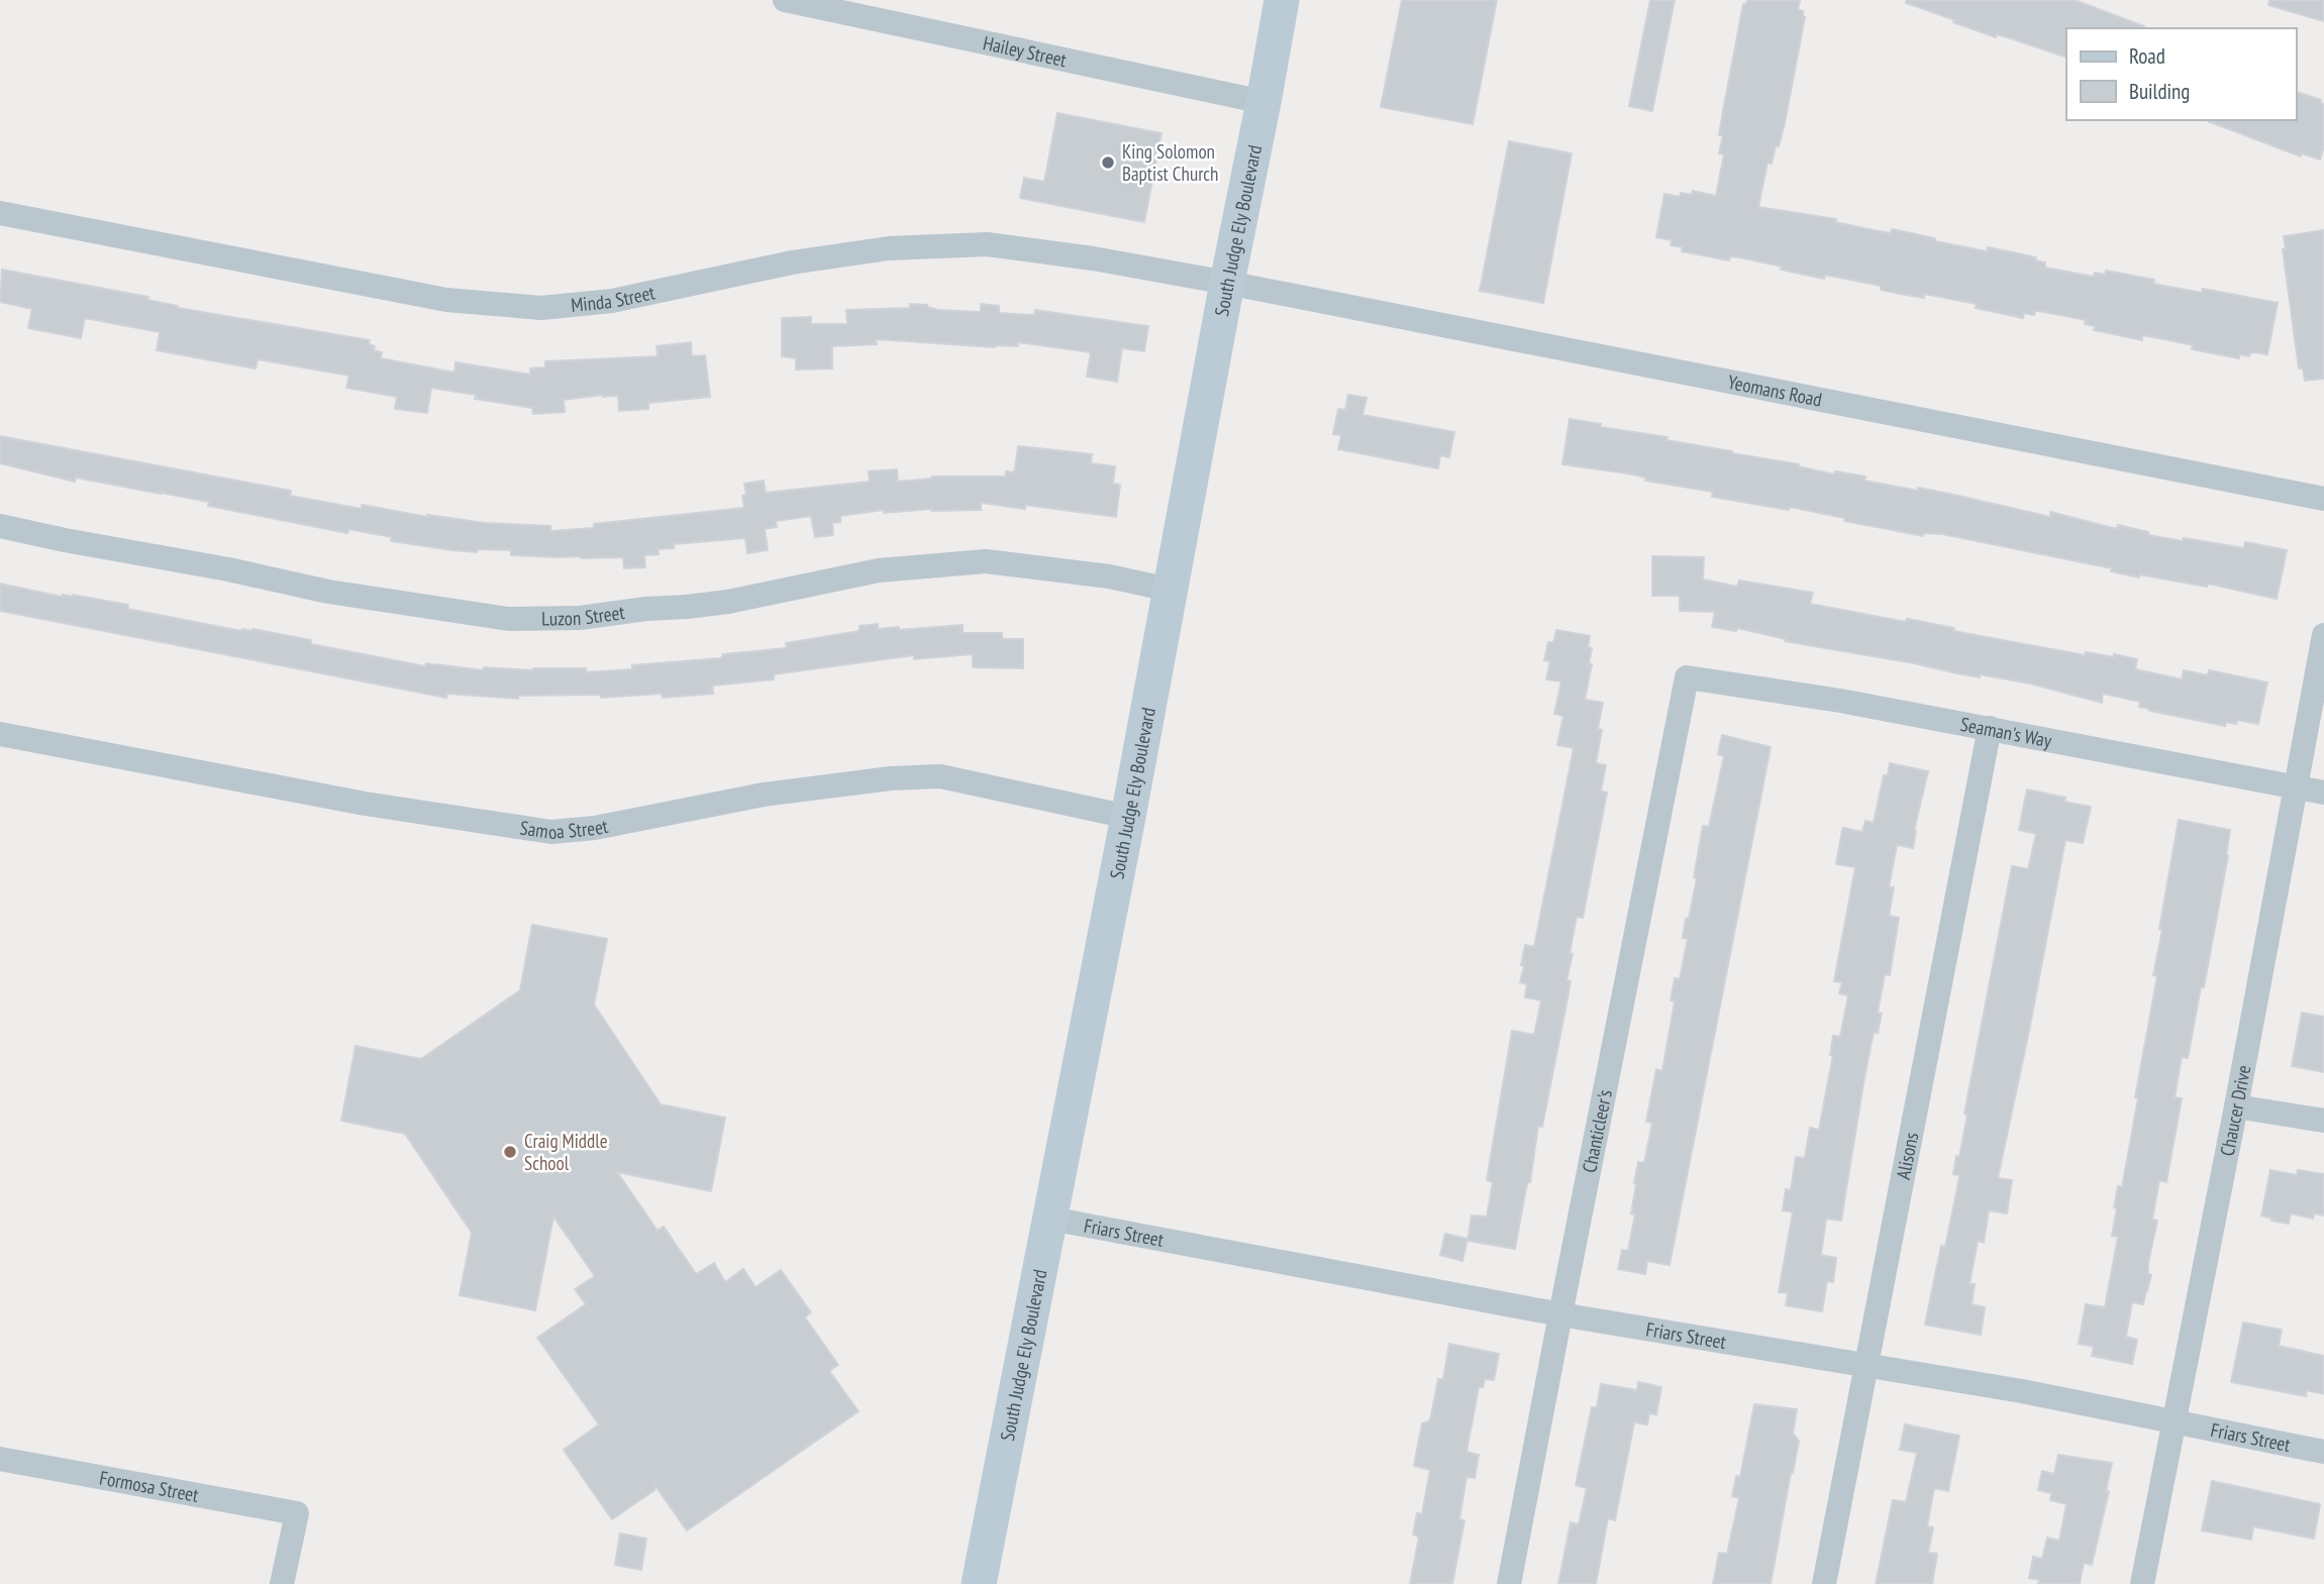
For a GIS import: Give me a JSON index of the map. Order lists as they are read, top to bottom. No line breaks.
{"streets":{"main road":["South Judge Ely Boulevard"],"street":["Hailey Street","Minda Street","Yeomans Road","Luzon Street","Seaman's Way","Samoa Street","Chaucer Drive","Chanticleer's","Alisons","Friars Street","Formosa Street"]},"crossings":[["Hailey Street","South Judge Ely Boulevard"],["South Judge Ely Boulevard","Minda Street"],["South Judge Ely Boulevard","Yeomans Road"],["South Judge Ely Boulevard","Luzon Street"],["South Judge Ely Boulevard","Samoa Street"],["South Judge Ely Boulevard","Friars Street"],["Minda Street","Yeomans Road"],["Seaman's Way","Chaucer Drive"],["Seaman's Way","Chanticleer's"],["Seaman's Way","Alisons"],["Chaucer Drive","Friars Street"],["Chanticleer's","Friars Street"],["Alisons","Friars Street"]],"places":["King Solomon Baptist Church","Craig Middle School"],"legend":["Road","Building"]}
